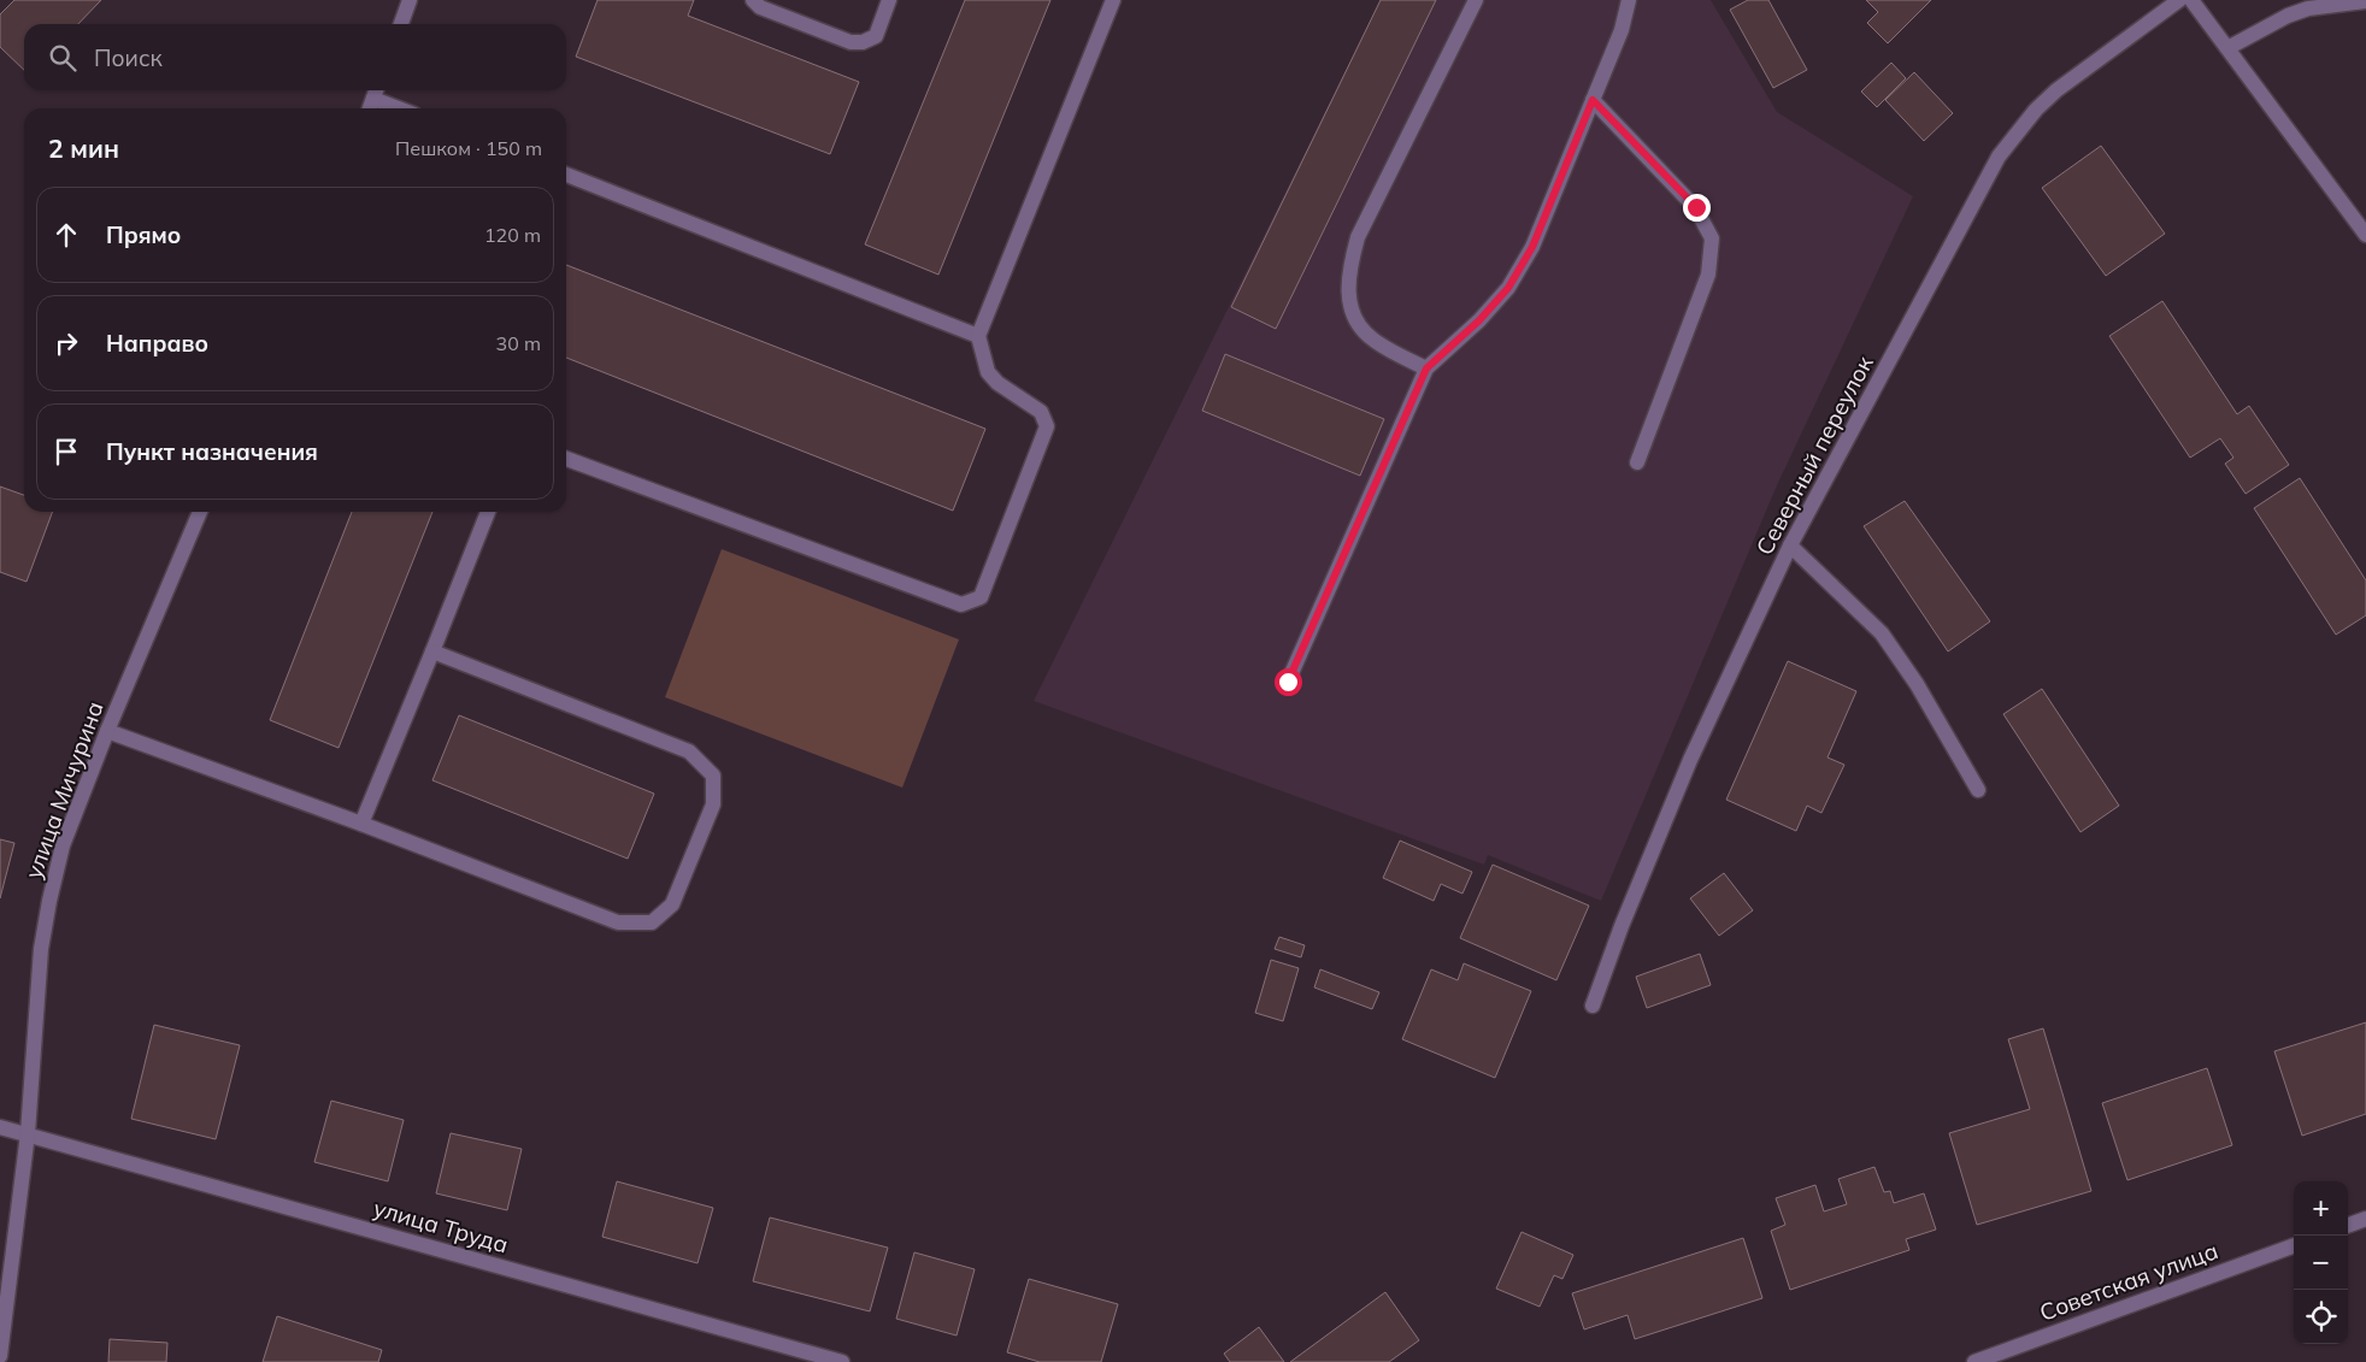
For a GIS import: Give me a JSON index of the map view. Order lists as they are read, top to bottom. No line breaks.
{"streets":{"street":["Северный переулок","улица Мичурина","улица Труда","Советская улица"]},"crossings":[["улица Мичурина","улица Труда"]],"page":{"search":"Поиск","heading":["2 мин","Пешком · 150 m"],"list":[["Прямо","120 m"],["Направо","30 m"],"Пункт назначения"],"map_buttons":["+","−"]}}
